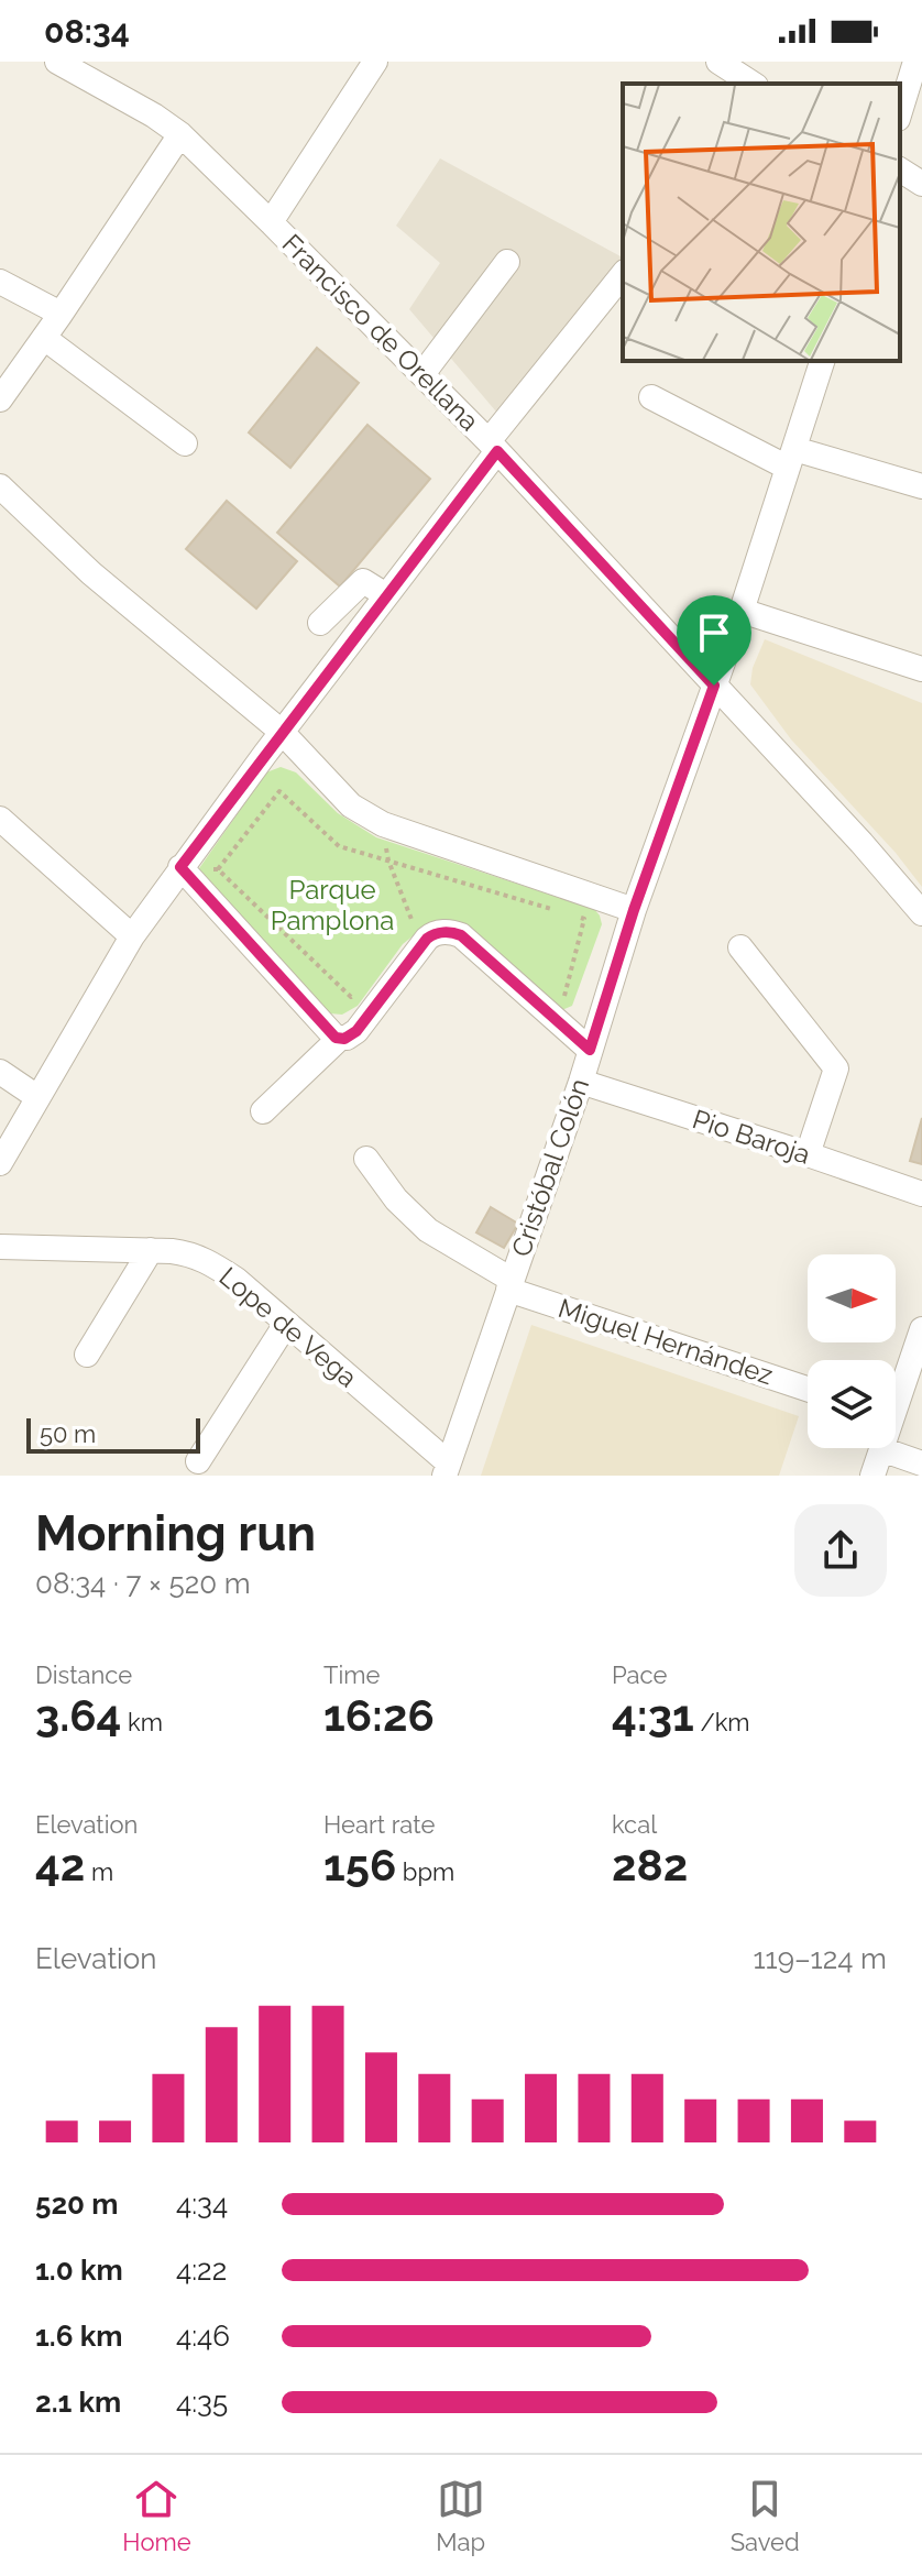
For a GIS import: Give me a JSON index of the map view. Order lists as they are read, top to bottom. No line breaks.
{"streets":{"street":["Francisco de Orellana","Pio Baroja","Cristóbal Colón","Lope de Vega","Miguel Hernández"]},"crossings":[["Francisco de Orellana","Cristóbal Colón"],["Pio Baroja","Cristóbal Colón"],["Cristóbal Colón","Lope de Vega"],["Cristóbal Colón","Miguel Hernández"]],"parks":["Parque Pamplona"],"scale_bar":"50 m","north":"right","page":{"status":"08:34","scale":"50 m","heading":["Morning run","08:34 · 7 × 520 m"],"stats":[["Distance","3.64 km"],["Time","16:26"],["Pace","4:31 /km"],["Elevation","42 m"],["Heart rate","156 bpm"],["kcal","282"]],"chart":["Elevation","119–124 m"],"list":[{"name":"520 m","note":"4:34"},{"name":"1.0 km","note":"4:22"},{"name":"1.6 km","note":"4:46"},{"name":"2.1 km","note":"4:35"}],"tabs":["Home","Map","Saved"]}}
